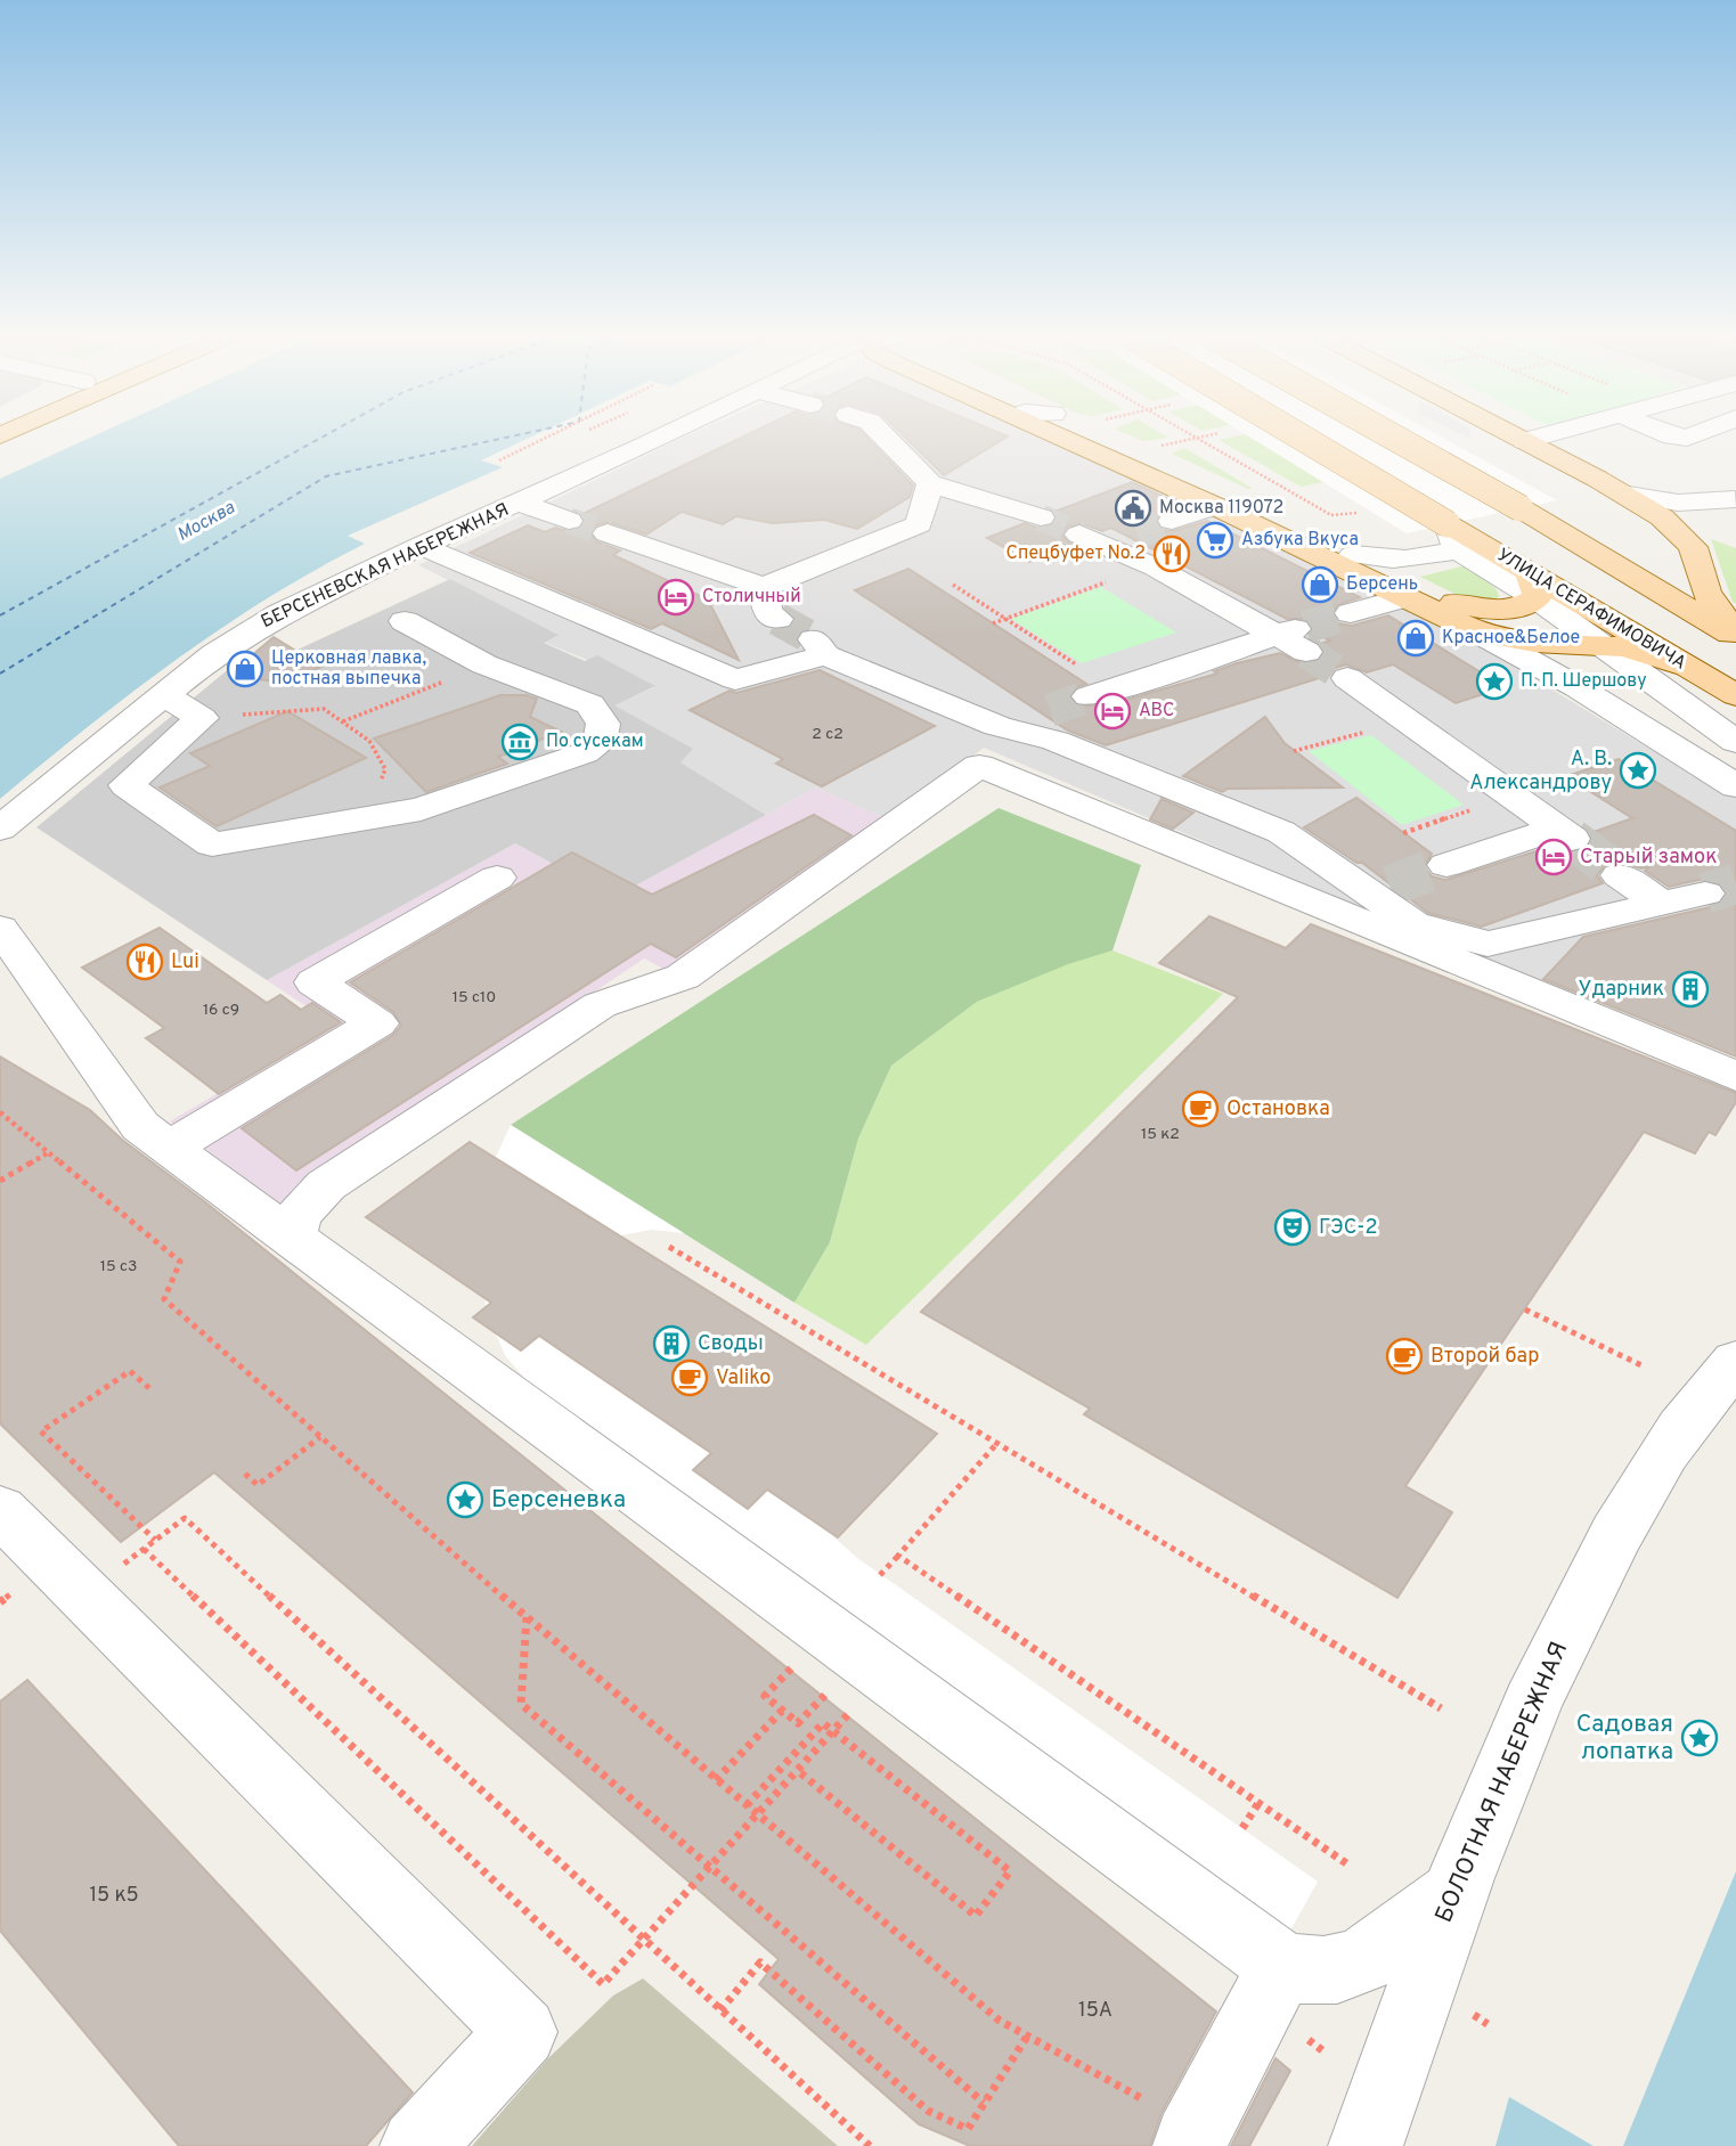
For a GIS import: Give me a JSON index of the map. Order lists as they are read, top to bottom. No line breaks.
{"streets":{"main road":["УЛИЦА СЕРАФИМОВИЧА"],"street":["БЕРСЕНЕВСКАЯ НАБЕРЕЖНАЯ","БОЛОТНАЯ НАБЕРЕЖНАЯ"]},"water":["Москва"],"places":{"public building":["Москва 119072"],"supermarket":["Азбука Вкуса"],"restaurant":["Спецбуфет No.2","Lui"],"shop":["Берсень","Красное&Белое","Церковная лавка, постная выпечка"],"hotel":["Столичный","ABC","Старый замок"],"place":["П. П. Шершову","А. В. Александрову","Берсеневка","Садовая лопатка"],"museum":["По сусекам"],"building":["Ударник","Своды"],"cafe":["Остановка","Второй бар","Valiko"],"theatre":["ГЭС-2"]},"house_numbers":["2 с2","15 с10","16 с9","15 к2","15 с3","15 к5","15А"]}
